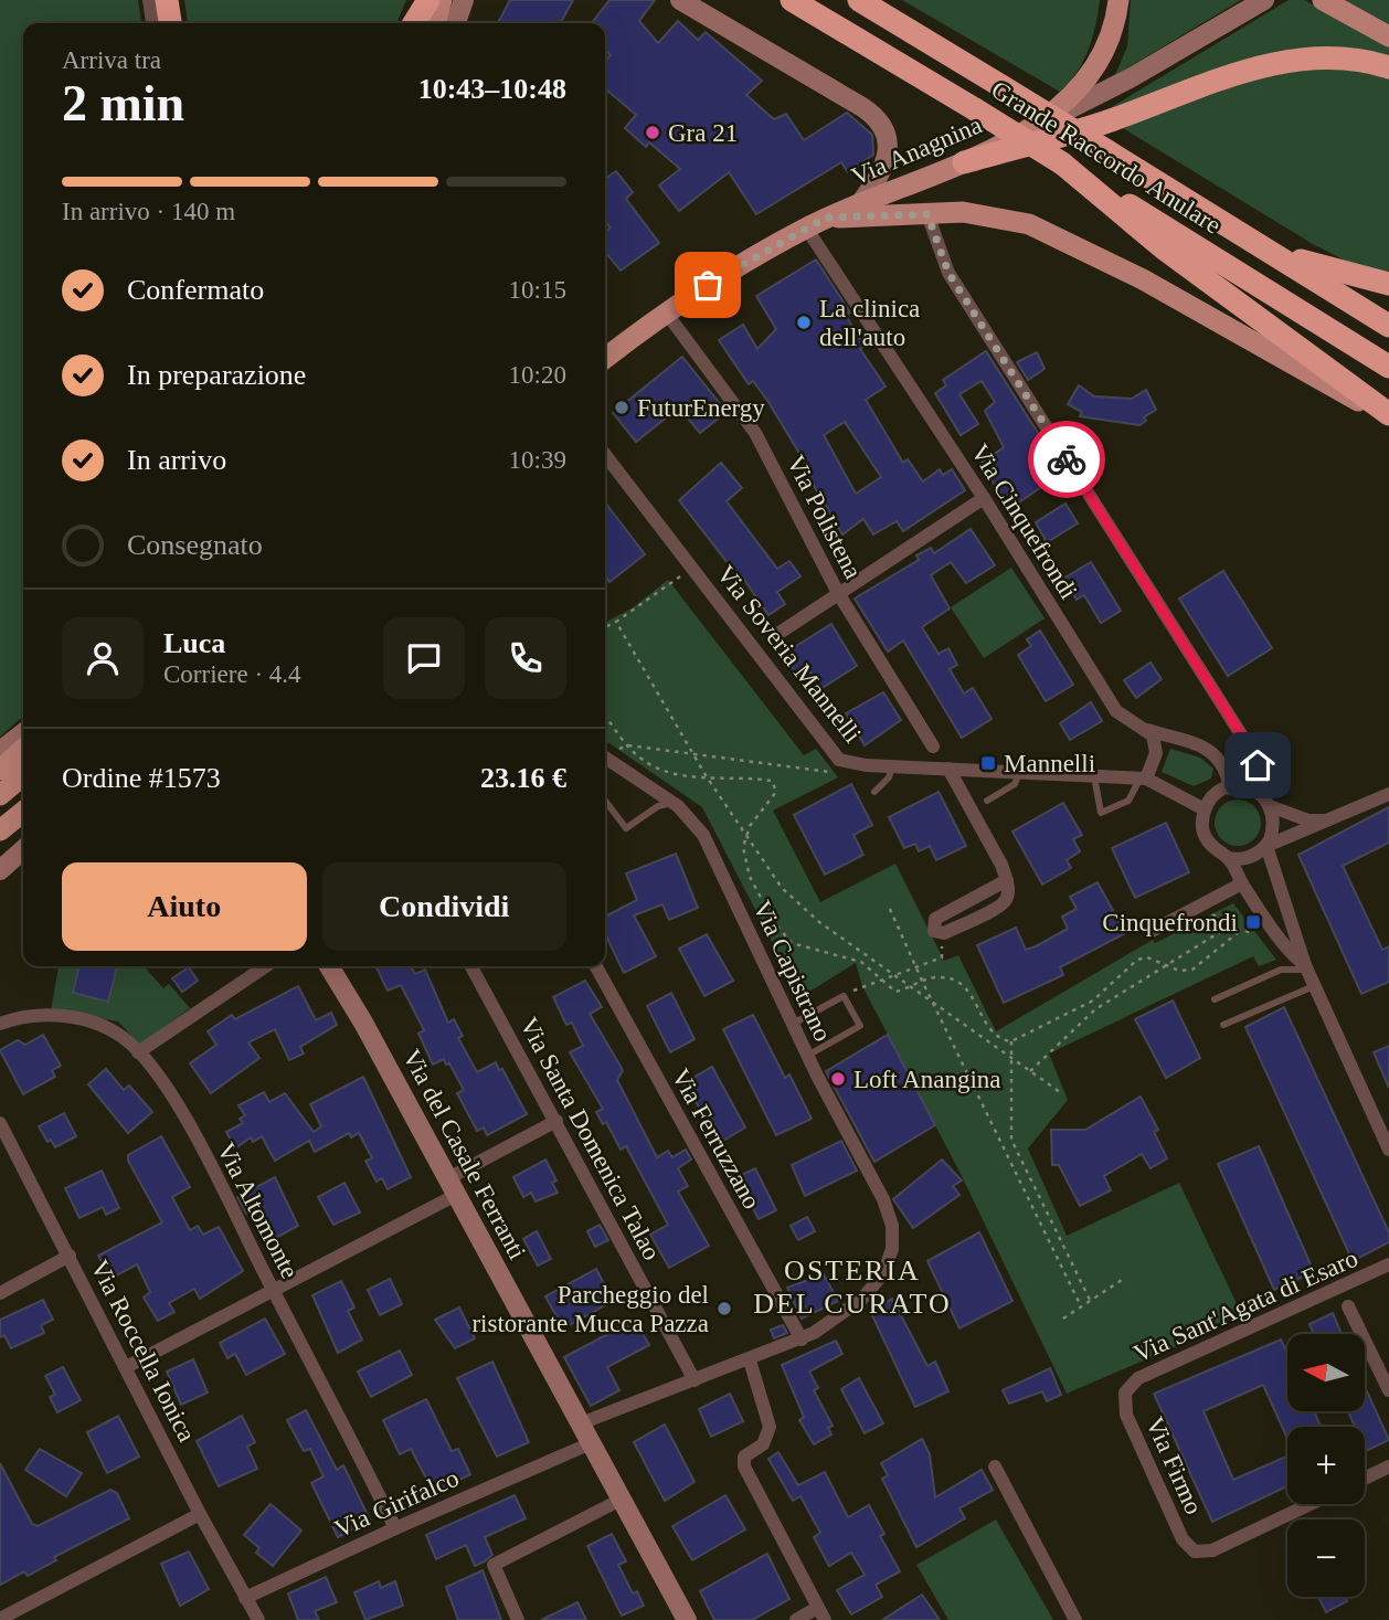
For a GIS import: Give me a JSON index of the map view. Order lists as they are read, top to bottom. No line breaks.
{"streets":{"highway":["Grande Raccordo Anulare"],"main road":["Via Anagnina"],"street":["Via Polistena","Via Cinquefrondi","Via Soveria Mannelli","Via Capistrano","Via Santa Domenica Talao","Via Ferruzzano","Via del Casale Ferranti","Via Altomonte","Via Sant'Agata di Esaro","Via Roccella Ionica","Via Firmo","Via Girifalco"]},"crossings":[["Via Anagnina","Via Polistena"],["Via Anagnina","Via Cinquefrondi"],["Via Capistrano","Via Santa Domenica Talao"],["Via Capistrano","Via Ferruzzano"],["Via Capistrano","Via del Casale Ferranti"],["Via del Casale Ferranti","Via Girifalco"],["Via Altomonte","Via Girifalco"],["Via Sant'Agata di Esaro","Via Firmo"],["Via Roccella Ionica","Via Girifalco"]],"districts":["OSTERIA DEL CURATO"],"places":{"other":["Gra 21","La clinica dell'auto","FuturEnergy","Loft Anangina","Parcheggio del ristorante Mucca Pazza"],"transit":["Mannelli","Cinquefrondi"]},"north":"left","page":{"heading":["2 min","Arriva tra","10:43–10:48"],"panel":["Luca","Corriere · 4.4","Ordine #1573","23.16 €"],"bar":"In arrivo · 140 m","list":[["Confermato","10:15"],["In preparazione","10:20"],["In arrivo","10:39"],"Consegnato"],"buttons":["Aiuto","Condividi"],"map_buttons":["+","−"]}}
